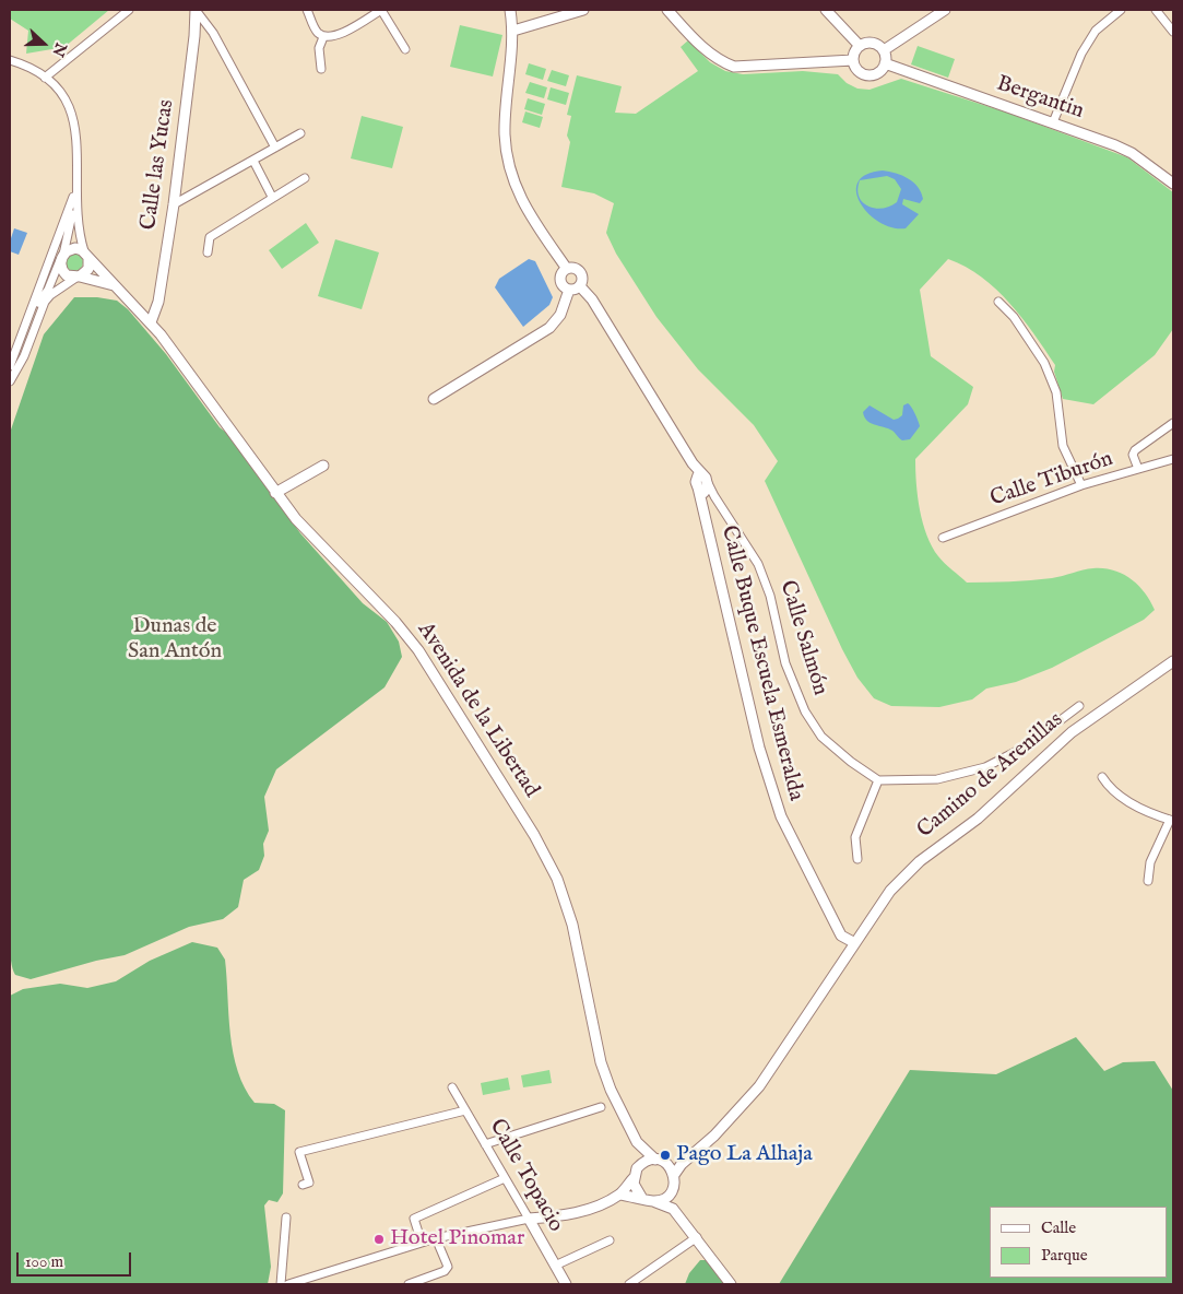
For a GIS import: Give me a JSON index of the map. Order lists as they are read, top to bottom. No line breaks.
{"streets":{"street":["Bergantin","Calle las Yucas","Calle Tiburón","Calle Salmón","Calle Buque Escuela Esmeralda","Avenida de la Libertad","Camino de Arenillas","Calle Topacio"]},"crossings":[["Calle las Yucas","Avenida de la Libertad"],["Calle Salmón","Calle Buque Escuela Esmeralda"],["Calle Buque Escuela Esmeralda","Camino de Arenillas"],["Avenida de la Libertad","Camino de Arenillas"]],"parks":["Dunas de San Antón"],"places":["Pago La Alhaja","Hotel Pinomar"],"legend":["Calle","Parque"],"scale_bar":"100 m","north":"right"}
